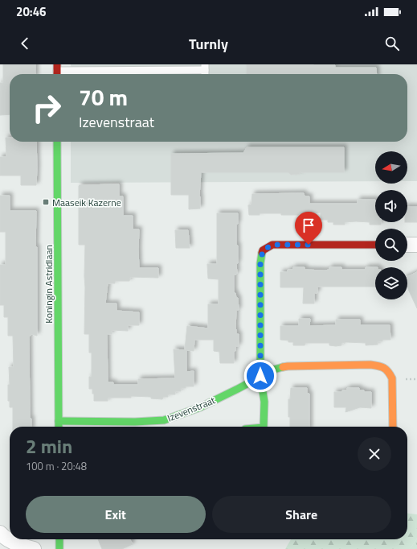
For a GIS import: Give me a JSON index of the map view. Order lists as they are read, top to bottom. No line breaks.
{"streets":{"street":["Koningin Astridlaan","Izevenstraat"]},"crossings":[["Koningin Astridlaan","Izevenstraat"]],"places":{"transit":["Maaseik Kazerne"]},"north":"left","page":{"status":"20:46","header":"Turnly","turn":["70 m","Izevenstraat"],"heading":["2 min","100 m · 20:48"],"buttons":["Exit","Share"]}}
